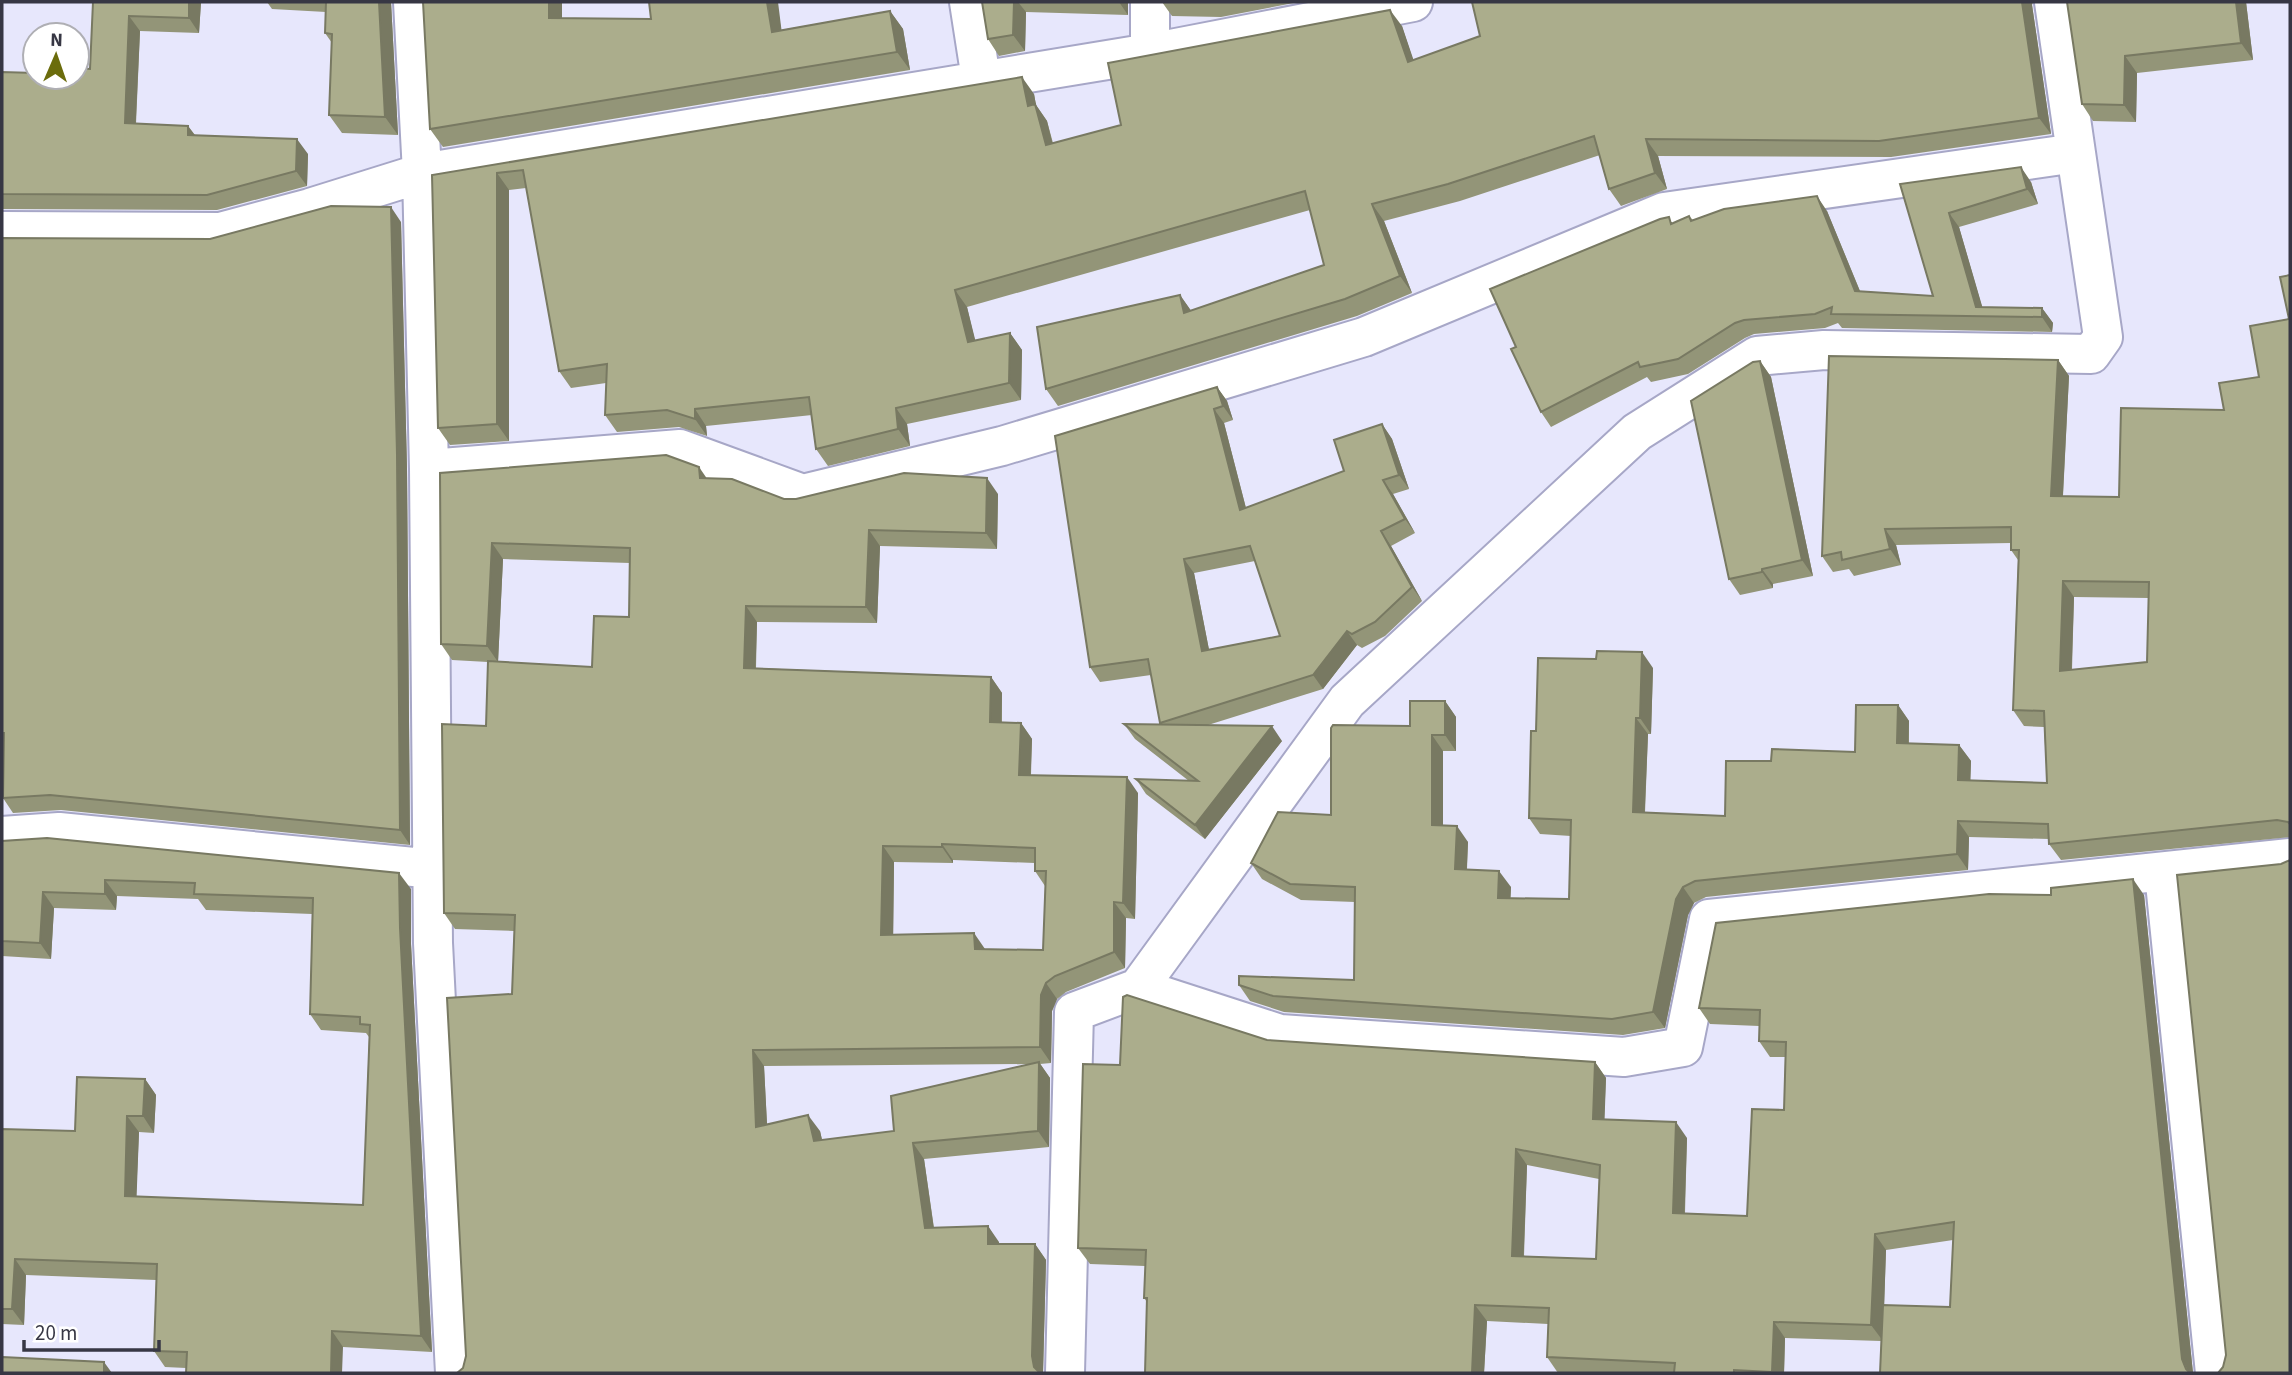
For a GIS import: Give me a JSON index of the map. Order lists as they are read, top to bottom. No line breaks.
{"scale_bar":"20 m","north":"top"}
